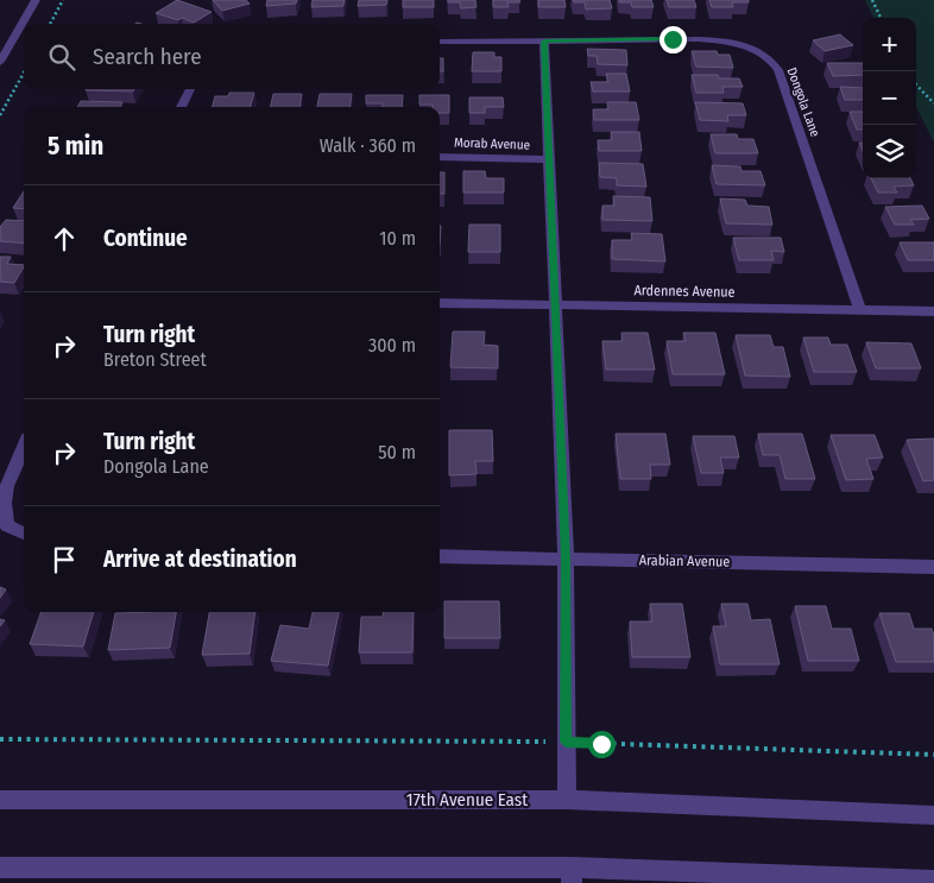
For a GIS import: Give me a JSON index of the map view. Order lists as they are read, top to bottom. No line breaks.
{"streets":{"street":["Dongola Lane","Morab Avenue","Ardennes Avenue","Arabian Avenue","17th Avenue East"]},"crossings":[["Dongola Lane","Ardennes Avenue"]],"page":{"map_buttons":["+","−"],"search":"Search here","heading":["5 min","Walk · 360 m"],"list":[["Continue","10 m"],["Turn right","Breton Street","300 m"],["Turn right","Dongola Lane","50 m"],"Arrive at destination"]}}
